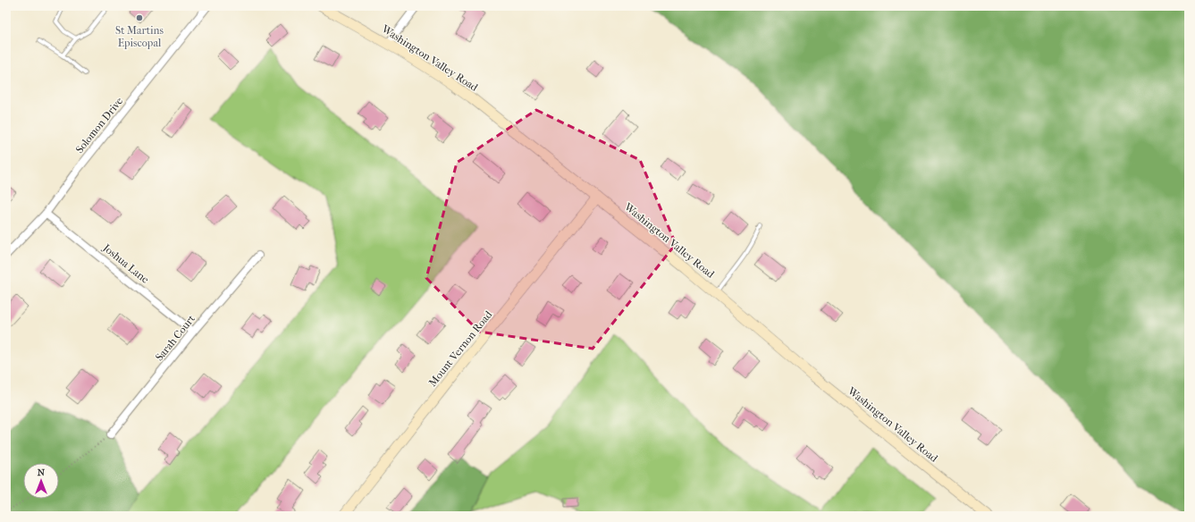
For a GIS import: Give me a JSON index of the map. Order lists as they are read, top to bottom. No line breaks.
{"streets":{"street":["Washington Valley Road","Solomon Drive","Joshua Lane","Sarah Court","Mount Vernon Road"]},"crossings":[["Washington Valley Road","Mount Vernon Road"],["Solomon Drive","Joshua Lane"],["Joshua Lane","Sarah Court"]],"places":["St Martins Episcopal"],"north":"top"}
